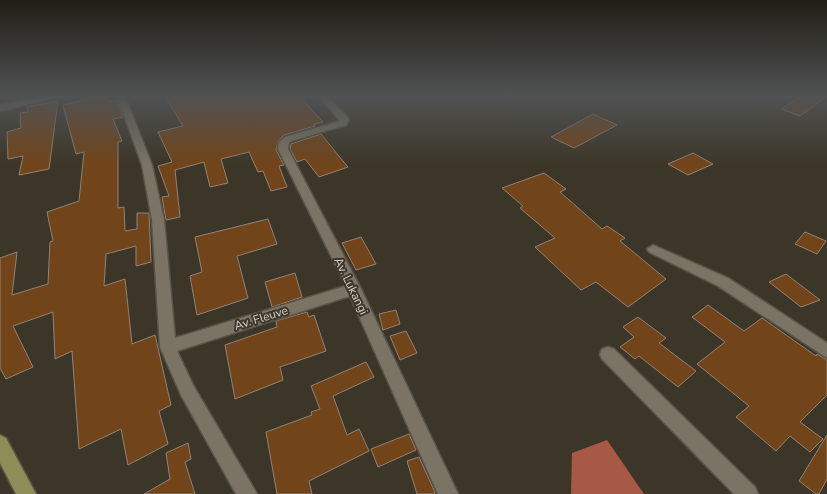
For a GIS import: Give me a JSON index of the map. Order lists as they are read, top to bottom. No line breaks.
{"streets":{"street":["Av. Lukangi","Av. Fleuve"]},"crossings":[["Av. Lukangi","Av. Fleuve"]]}
